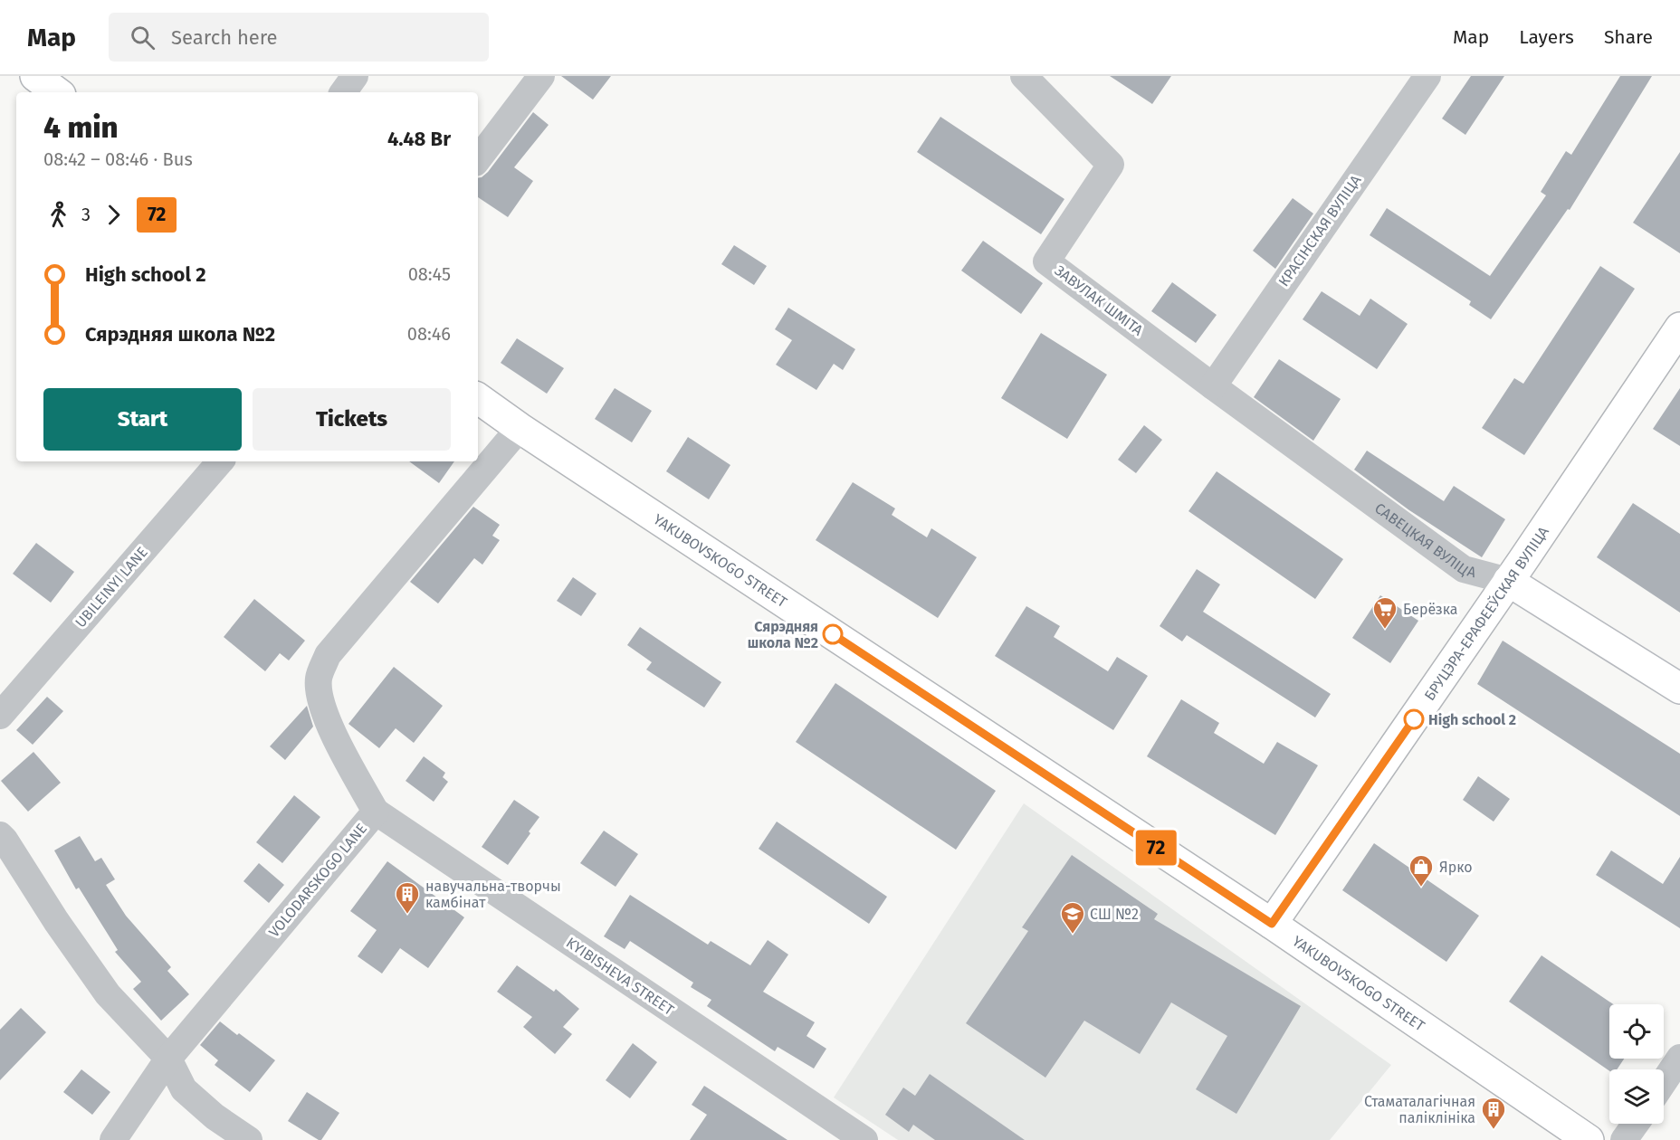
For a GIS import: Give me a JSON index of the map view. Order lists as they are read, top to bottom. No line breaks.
{"streets":{"main road":["САВЕЦКАЯ ВУЛІЦА","YAKUBOVSKOGO STREET","БРУЦЭРА-ЕРАФЕЕЎСКАЯ ВУЛІЦА"],"street":["КРАСІНСКАЯ ВУЛІЦА","ЗАВУЛАК ШМІТА","UBILEINYI LANE","VOLODARSKOGO LANE","KYIBISHEVA STREET"]},"crossings":[["КРАСІНСКАЯ ВУЛІЦА","ЗАВУЛАК ШМІТА"],["КРАСІНСКАЯ ВУЛІЦА","САВЕЦКАЯ ВУЛІЦА"],["ЗАВУЛАК ШМІТА","САВЕЦКАЯ ВУЛІЦА"],["САВЕЦКАЯ ВУЛІЦА","БРУЦЭРА-ЕРАФЕЕЎСКАЯ ВУЛІЦА"],["YAKUBOVSKOGO STREET","БРУЦЭРА-ЕРАФЕЕЎСКАЯ ВУЛІЦА"],["YAKUBOVSKOGO STREET","VOLODARSKOGO LANE"],["VOLODARSKOGO LANE","KYIBISHEVA STREET"]],"places":{"supermarket":["Берёзка"],"other":["Сярэдняя школа №2","High school 2"],"shop":["Ярко"],"building":["навучальна-творчы камбінат","Стаматалагічная паліклініка"],"school or university":["СШ №2"]},"lines":["bus line 72"],"page":{"header":"Map","search":"Search here","nav":["Map","Layers","Share"],"on_map":"72","heading":["4 min","08:42 – 08:46 · Bus","4.48 Br"],"legs":["3","72"],"list":[{"name":"High school 2","value":"08:45"},{"name":"Сярэдняя школа №2","value":"08:46"}],"buttons":["Start","Tickets"]}}
